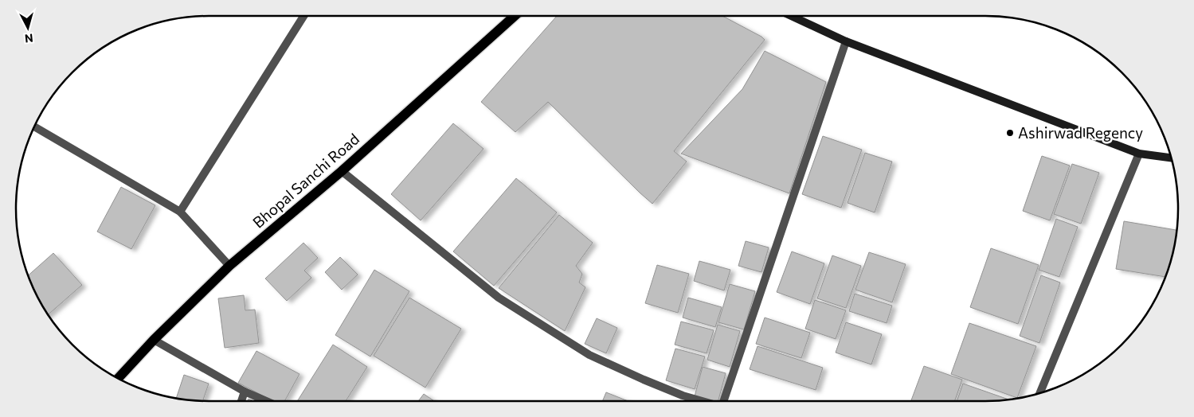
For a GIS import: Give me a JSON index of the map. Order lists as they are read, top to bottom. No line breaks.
{"streets":{"main road":["Bhopal Sanchi Road"]},"places":["Ashirwad Regency"],"north":"bottom"}
